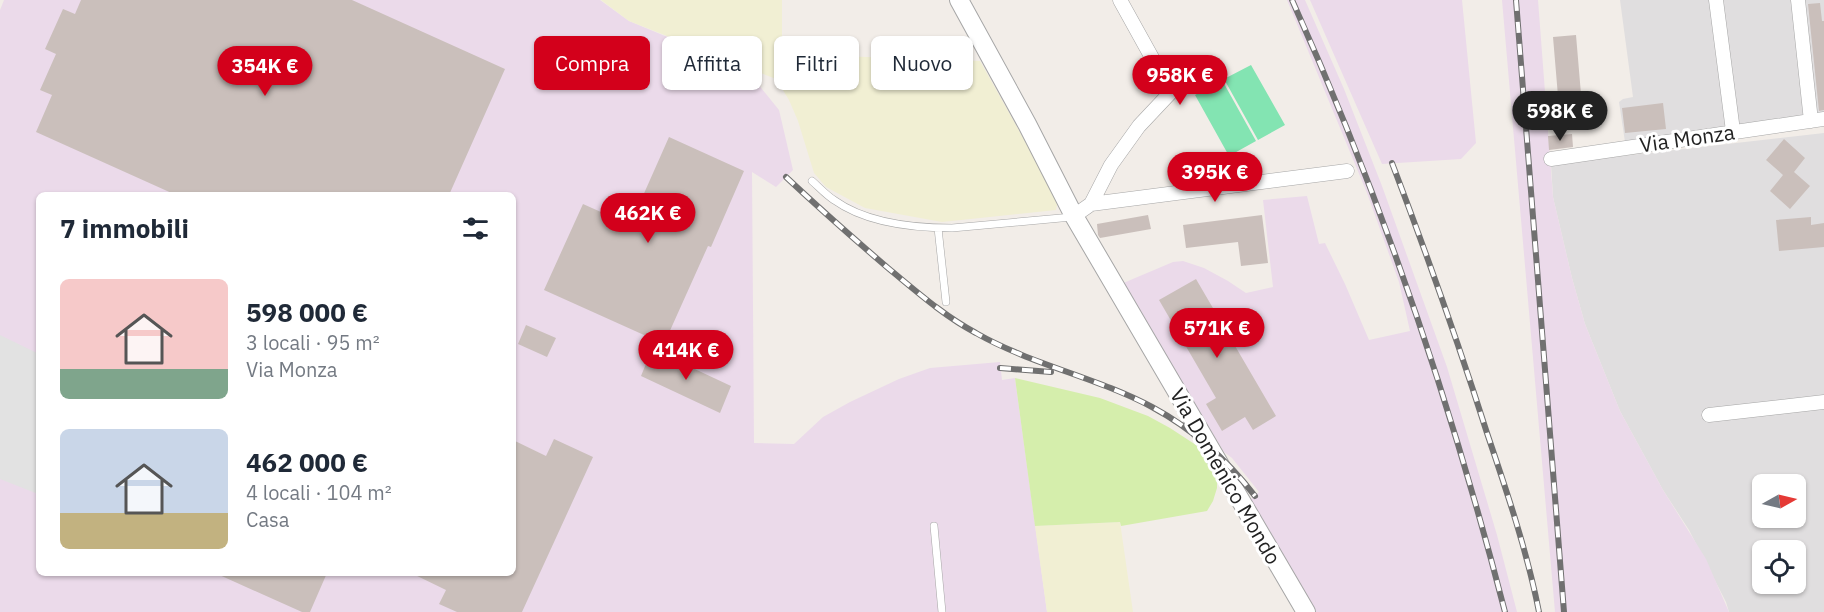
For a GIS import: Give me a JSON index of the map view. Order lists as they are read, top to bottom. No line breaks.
{"streets":{"street":["Via Monza","Via Domenico Mondo"]},"north":"right","page":{"chip":["Compra","Affitta","Filtri","Nuovo"],"price":["354K €","958K €","598K €","395K €","462K €","571K €","414K €"],"heading":"7 immobili","list":[{"name":"598 000 €","note":"3 locali · 95 m² · Via Monza"},{"name":"462 000 €","note":"4 locali · 104 m² · Casa"}]}}
